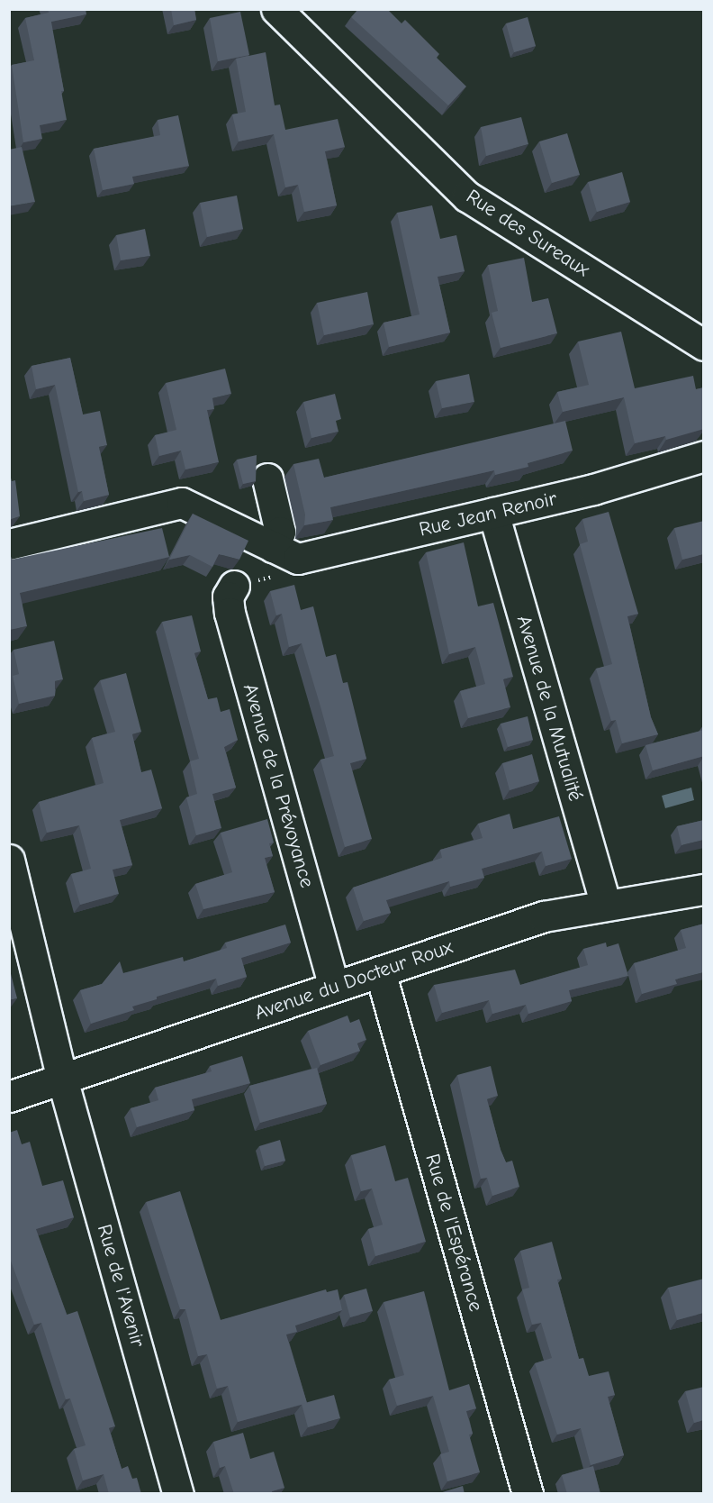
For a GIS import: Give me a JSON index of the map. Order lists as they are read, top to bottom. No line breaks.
{"streets":{"street":["Rue des Sureaux","Rue Jean Renoir","Avenue de la Mutualité","Avenue de la Prévoyance","Avenue du Docteur Roux","Rue de l'Espérance","Rue de l'Avenir"]},"crossings":[["Rue Jean Renoir","Avenue de la Mutualité"],["Avenue de la Mutualité","Avenue du Docteur Roux"],["Avenue de la Prévoyance","Avenue du Docteur Roux"],["Avenue du Docteur Roux","Rue de l'Espérance"],["Avenue du Docteur Roux","Rue de l'Avenir"]]}
